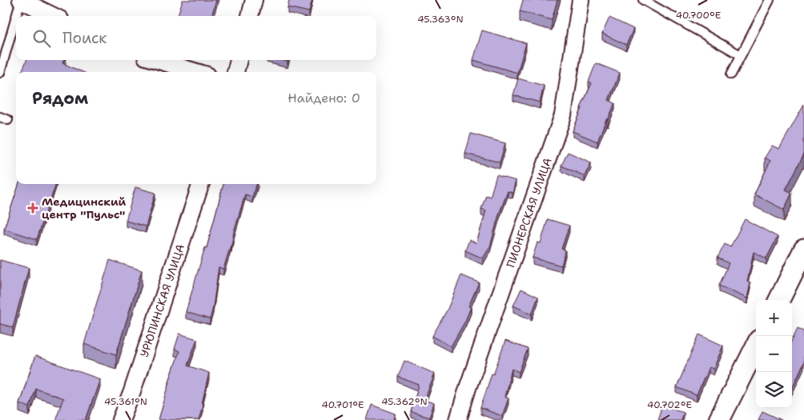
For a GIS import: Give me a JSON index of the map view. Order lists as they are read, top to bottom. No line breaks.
{"streets":{"street":["ПИОНЕРСКАЯ УЛИЦА","УРЮПИНСКАЯ УЛИЦА"]},"places":{"health":["Медицинский центр \"Пульс\""]},"page":{"search":"Поиск","heading":["Рядом","Найдено: 0"],"map_buttons":["+","−"]},"coordinates":["40.700°E","45.363°N","45.361°N","45.362°N","40.701°E","40.702°E"]}
